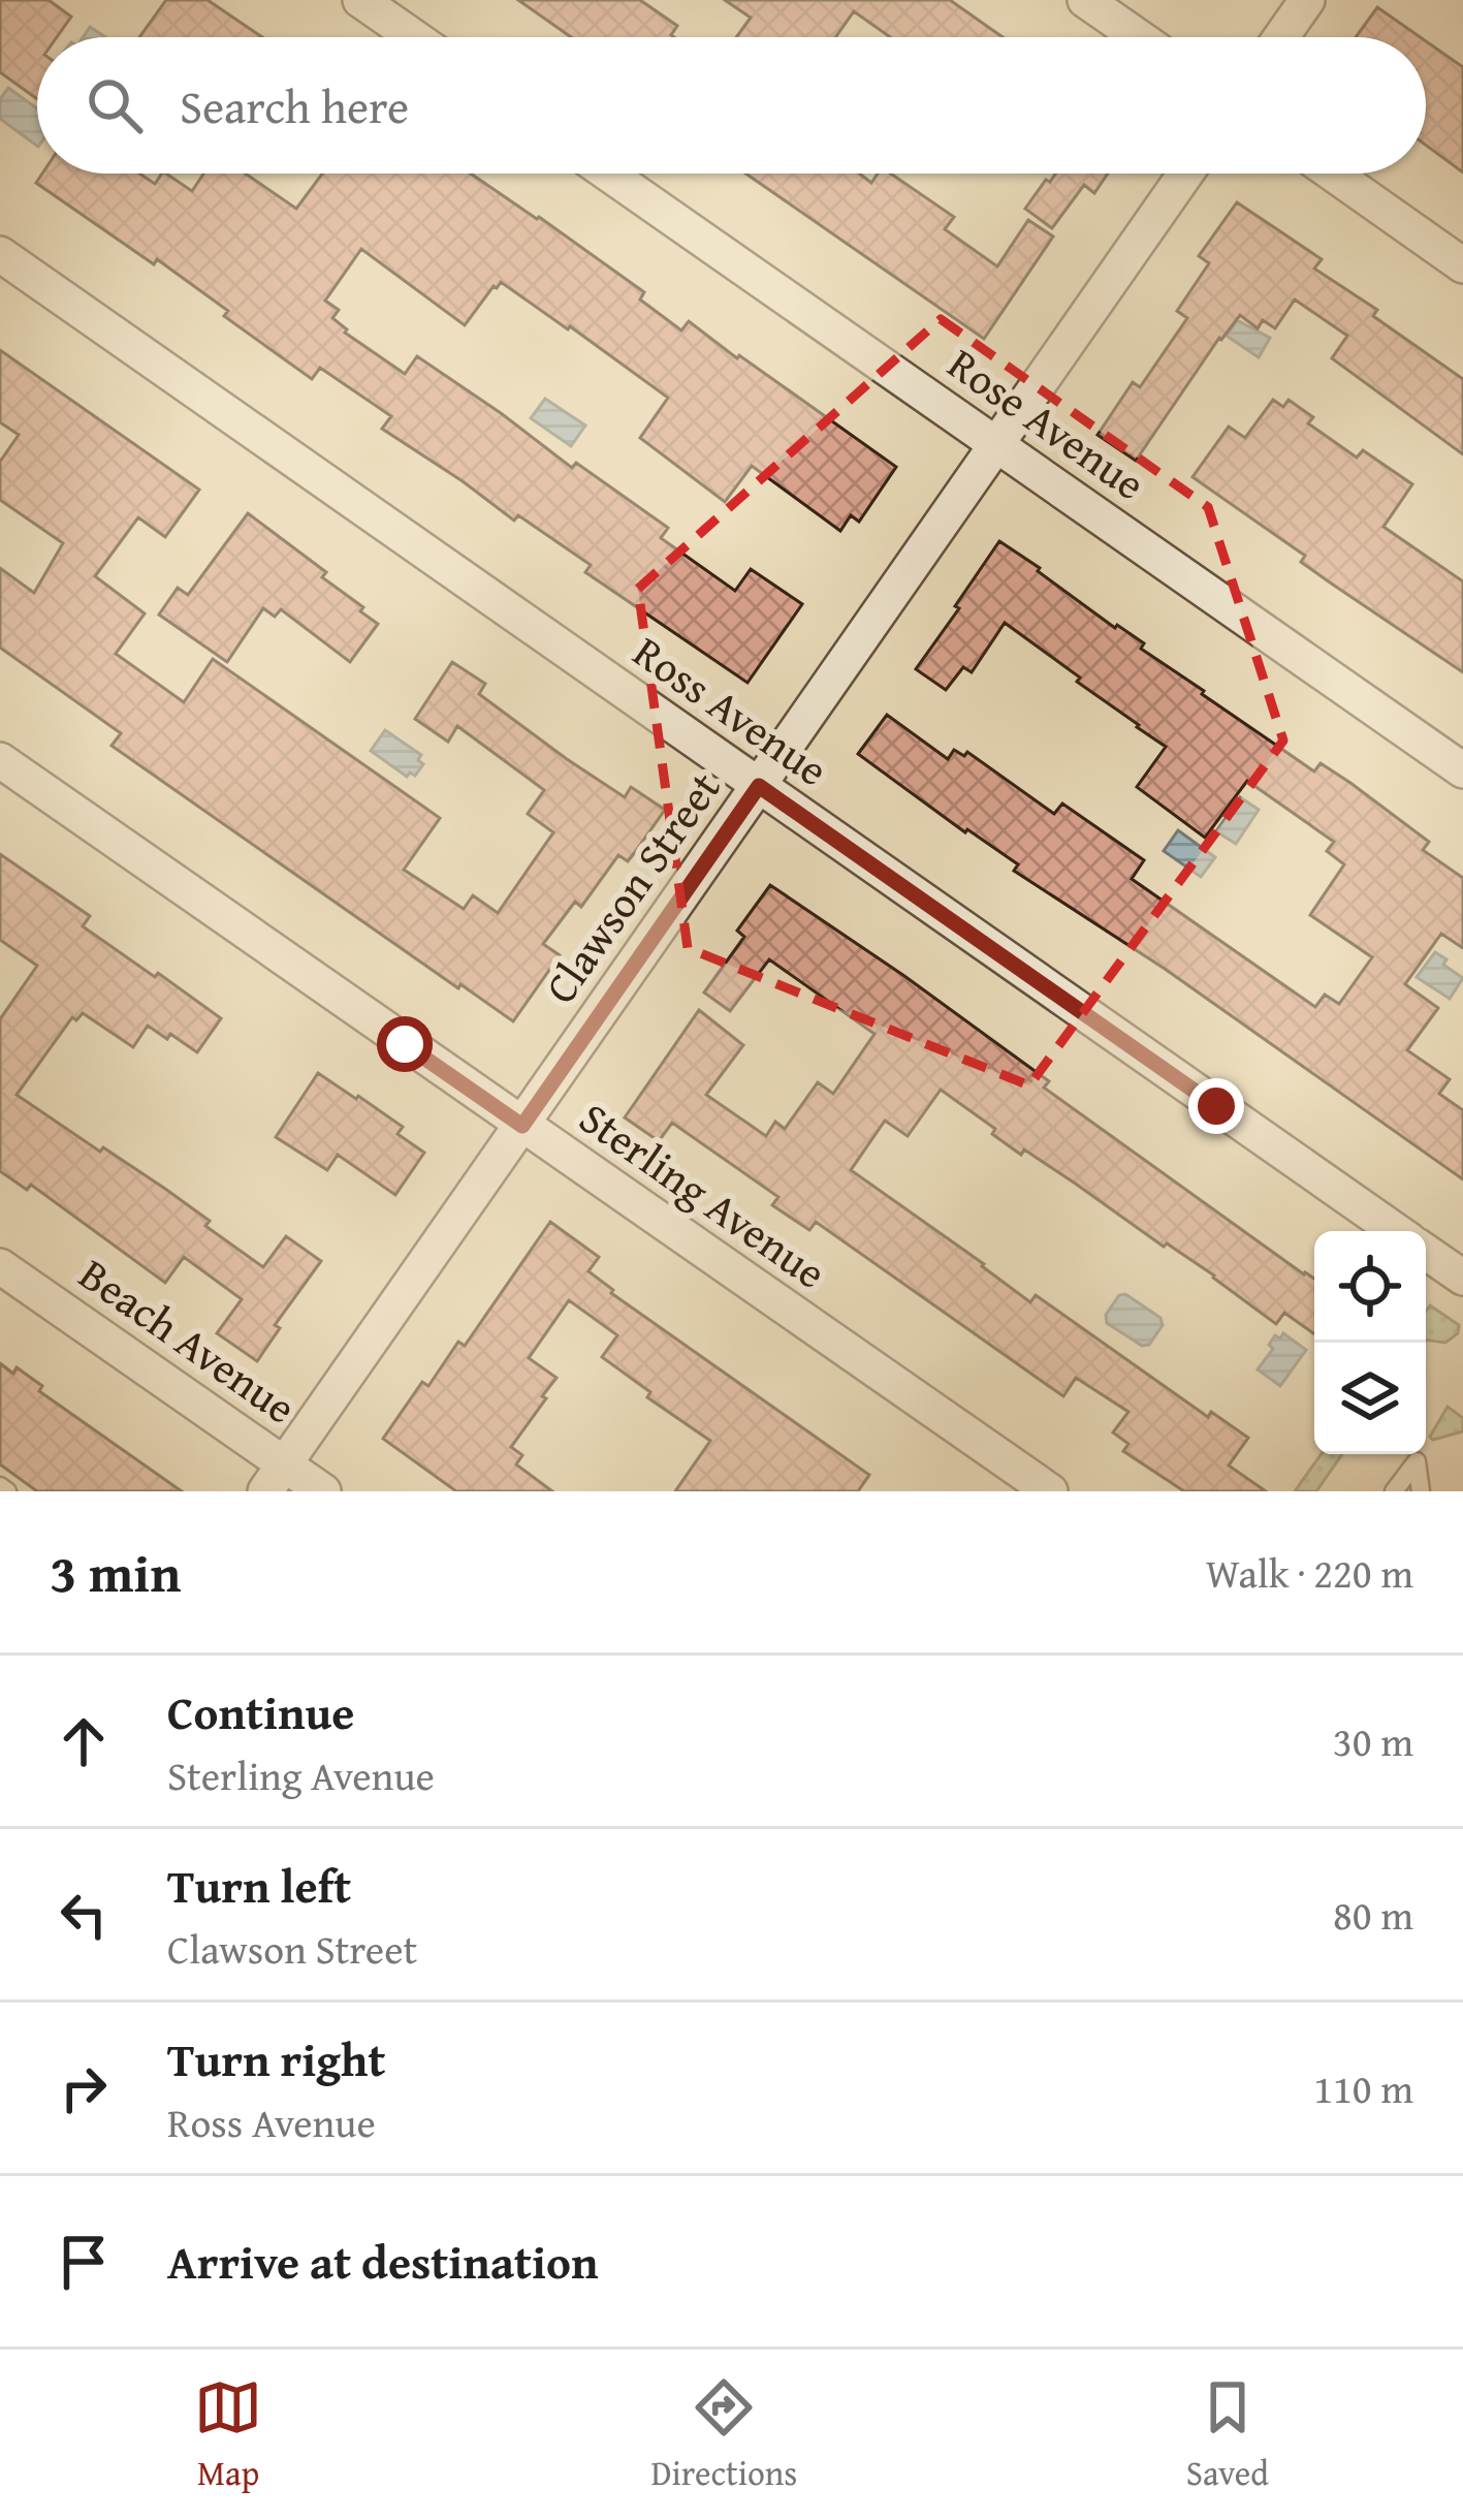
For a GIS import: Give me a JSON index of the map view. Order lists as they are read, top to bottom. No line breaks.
{"streets":{"street":["Rose Avenue","Ross Avenue","Clawson Street","Sterling Avenue","Beach Avenue"]},"crossings":[["Rose Avenue","Clawson Street"],["Ross Avenue","Clawson Street"],["Clawson Street","Sterling Avenue"],["Clawson Street","Beach Avenue"]],"page":{"search":"Search here","heading":["3 min","Walk · 220 m"],"list":[["Continue","Sterling Avenue","30 m"],["Turn left","Clawson Street","80 m"],["Turn right","Ross Avenue","110 m"],"Arrive at destination"],"nav":["Map","Directions","Saved"]}}
